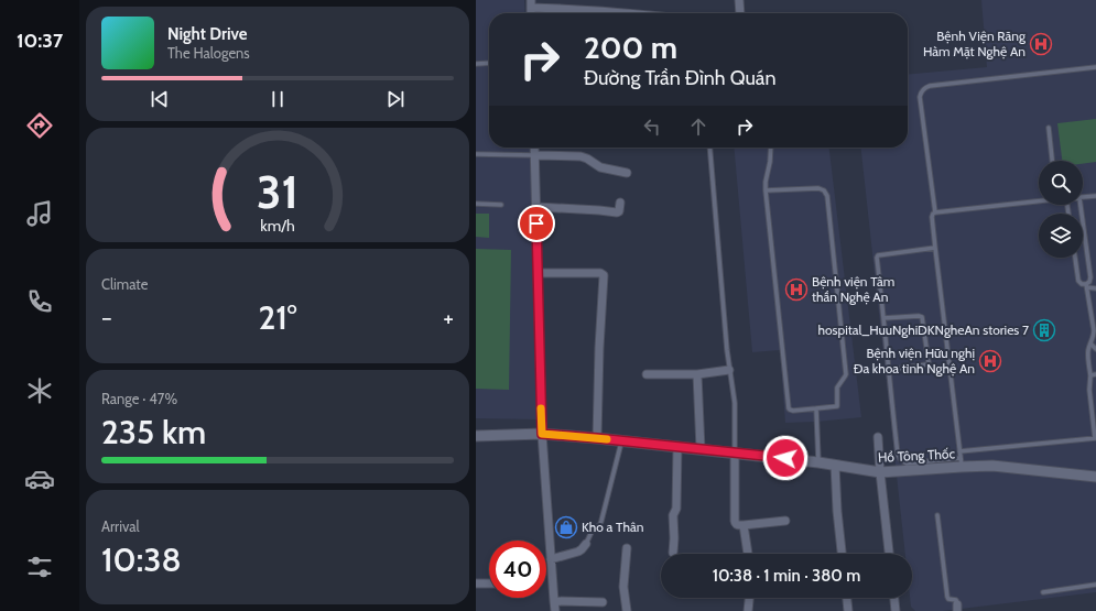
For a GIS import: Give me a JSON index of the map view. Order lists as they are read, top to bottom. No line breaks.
{"streets":{"street":["Hồ Tông Thốc"]},"places":{"hospital":["Bệnh Viện Răng Hàm Mặt Nghệ An","Bệnh viện Tâm thần Nghệ An","Bệnh viện Hữu nghị Đa khoa tỉnh Nghệ An"],"building":["hospital_HuuNghiDKNgheAn stories 7"],"shop":["Kho a Thân"]},"page":{"tabs":"10:37","turn":["200 m","Đường Trần Đình Quán"],"song":["Night Drive","The Halogens"],"tile":["Climate",["Range · 47%","235 km"],["Arrival","10:38"]],"heat":["−","21°","+"],"limit":"40","trip":"10:38 · 1 min · 380 m","gauge":["31","km/h"]}}
